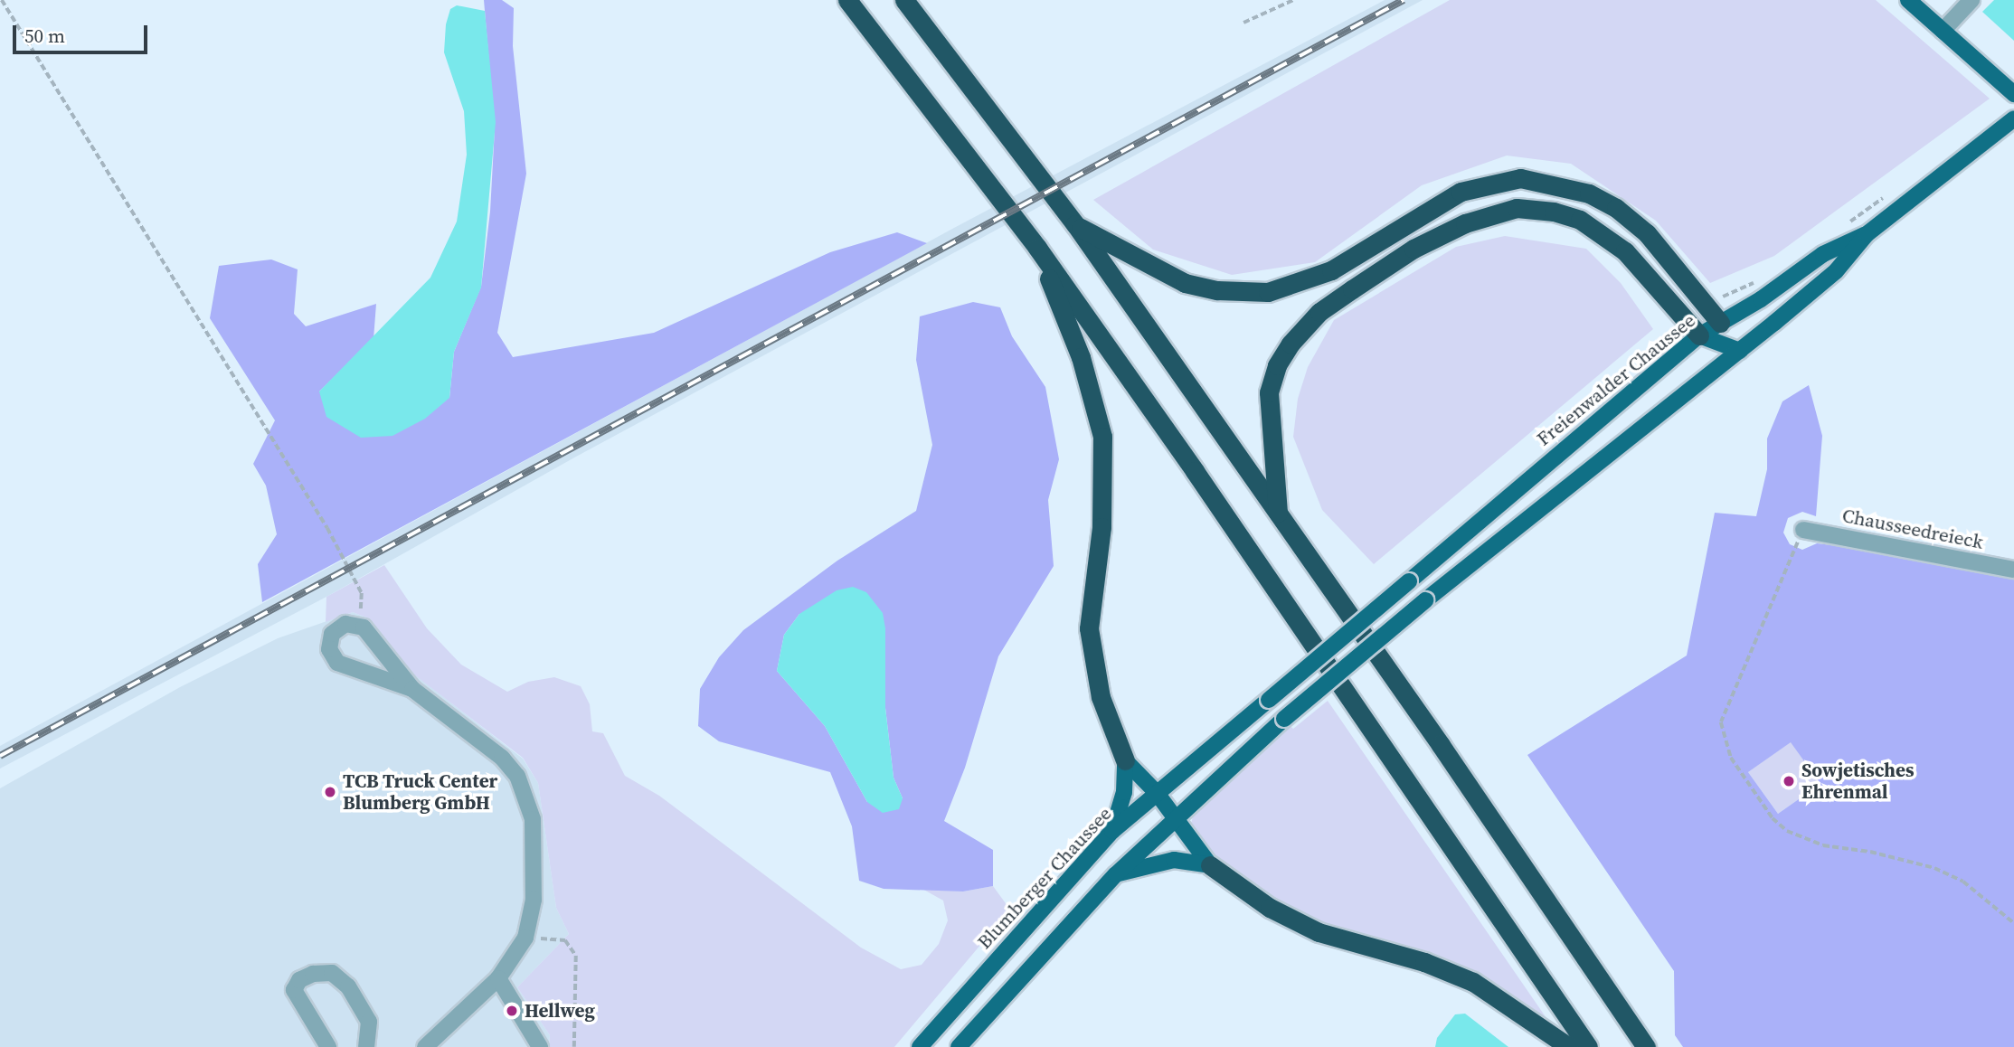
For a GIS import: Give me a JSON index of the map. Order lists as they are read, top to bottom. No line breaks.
{"streets":{"main road":["Freienwalder Chaussee","Blumberger Chaussee"],"street":["Chausseedreieck"]},"crossings":[["Freienwalder Chaussee","Blumberger Chaussee"]],"places":["Sowjetisches Ehrenmal","TCB Truck Center Blumberg GmbH","Hellweg"],"scale_bar":"50 m"}
